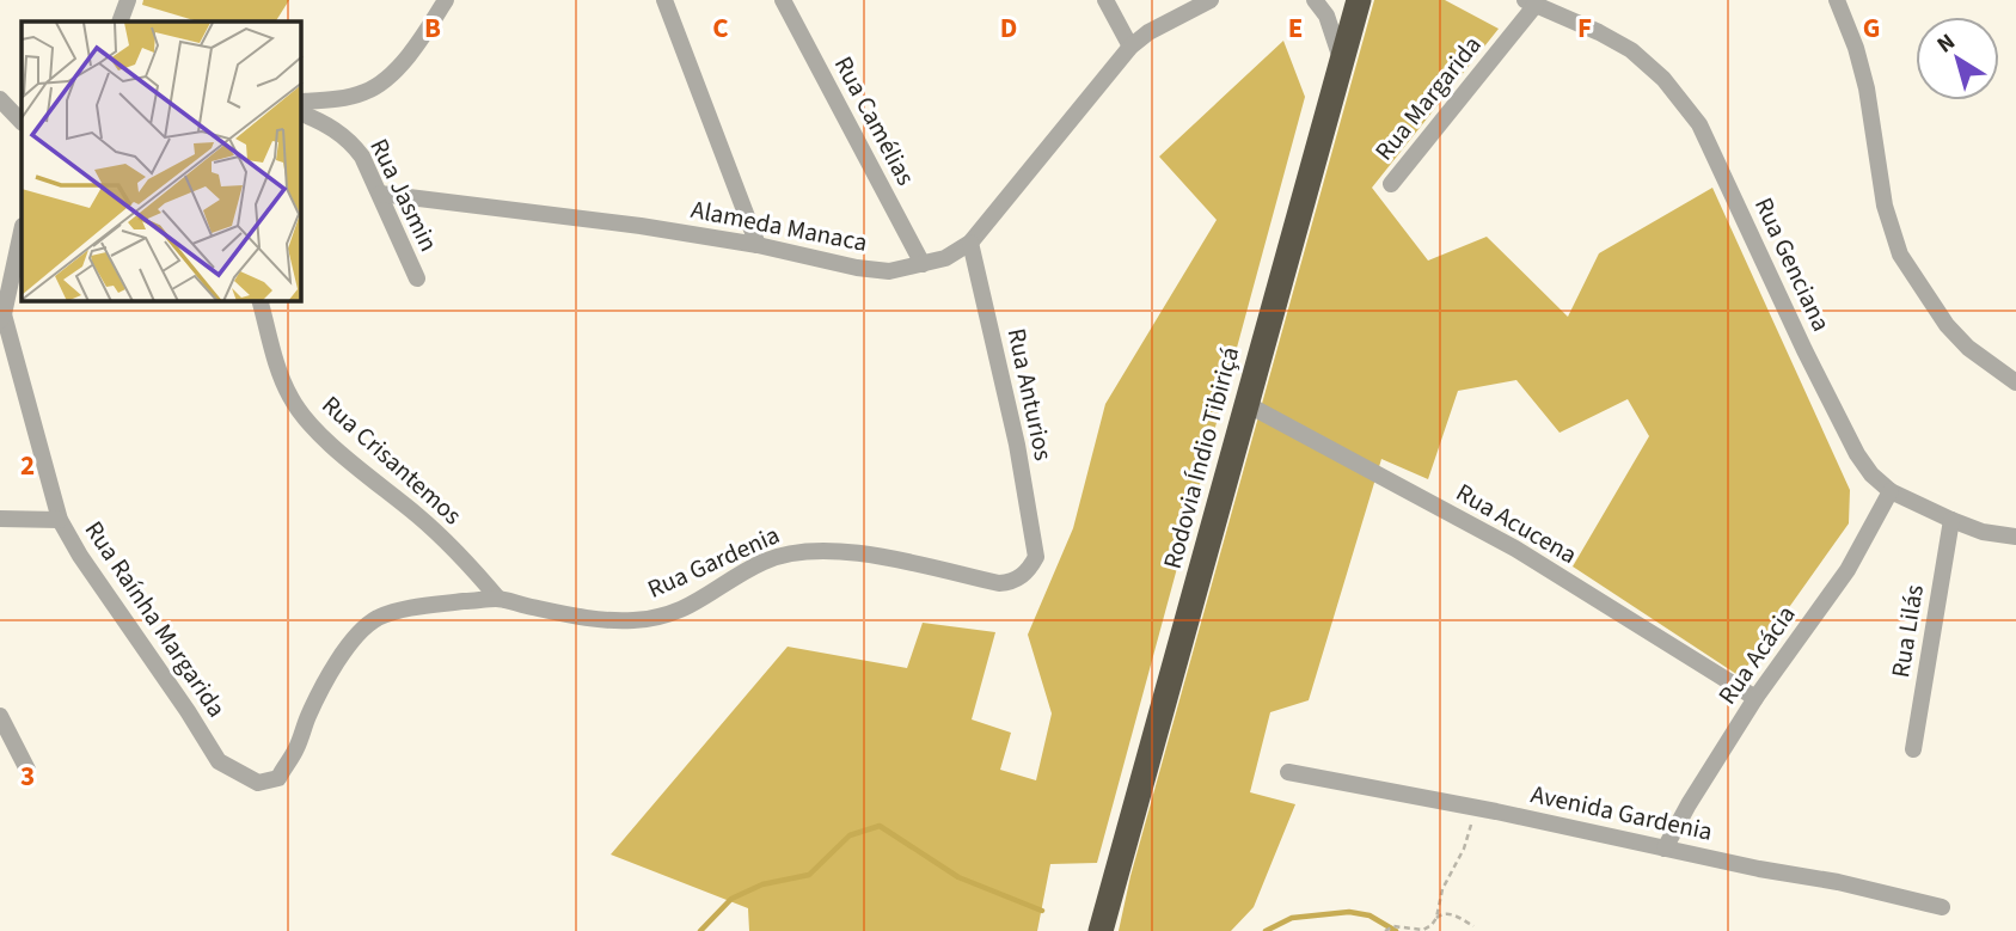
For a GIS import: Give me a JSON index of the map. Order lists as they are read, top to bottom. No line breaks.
{"streets":{"highway":["Rodovia Índio Tibiriçá"],"street":["Rua Margarida","Rua Camélias","Rua Jasmin","Alameda Manaca","Rua Genciana","Rua Anturios","Rua Crisantemos","Rua Acucena","Rua Gardenia","Rua Raínha Margarida","Rua Lilás","Rua Acácia","Avenida Gardenia"]},"crossings":[["Rua Margarida","Rua Genciana"],["Rua Camélias","Alameda Manaca"],["Rua Jasmin","Alameda Manaca"],["Alameda Manaca","Rua Anturios"],["Rua Genciana","Rua Lilás"],["Rua Genciana","Rua Acácia"],["Rua Anturios","Rua Gardenia"],["Rodovia Índio Tibiriçá","Rua Acucena"],["Rua Crisantemos","Rua Gardenia"],["Rua Acucena","Rua Acácia"],["Rua Gardenia","Rua Raínha Margarida"],["Rua Acácia","Avenida Gardenia"]],"north":"top left","grid":{"columns":["B","C","D","E","F","G"],"rows":["2","3"]}}
